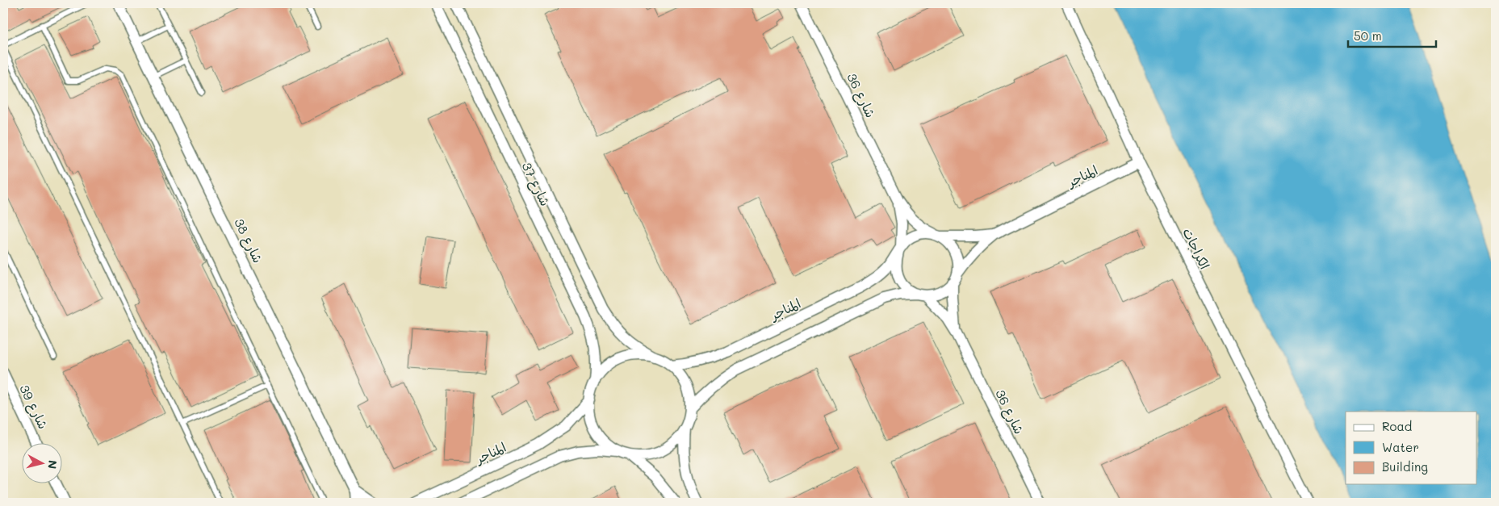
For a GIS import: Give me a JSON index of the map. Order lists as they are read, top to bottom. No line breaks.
{"streets":{"street":["شارع 36","المناجر","شارع 37","شارع 38","الكراجات","شارع 39"]},"crossings":[["شارع 36","المناجر"],["المناجر","شارع 37"],["المناجر","الكراجات"]],"legend":["Road","Water","Building"],"scale_bar":"50 m","north":"right"}
